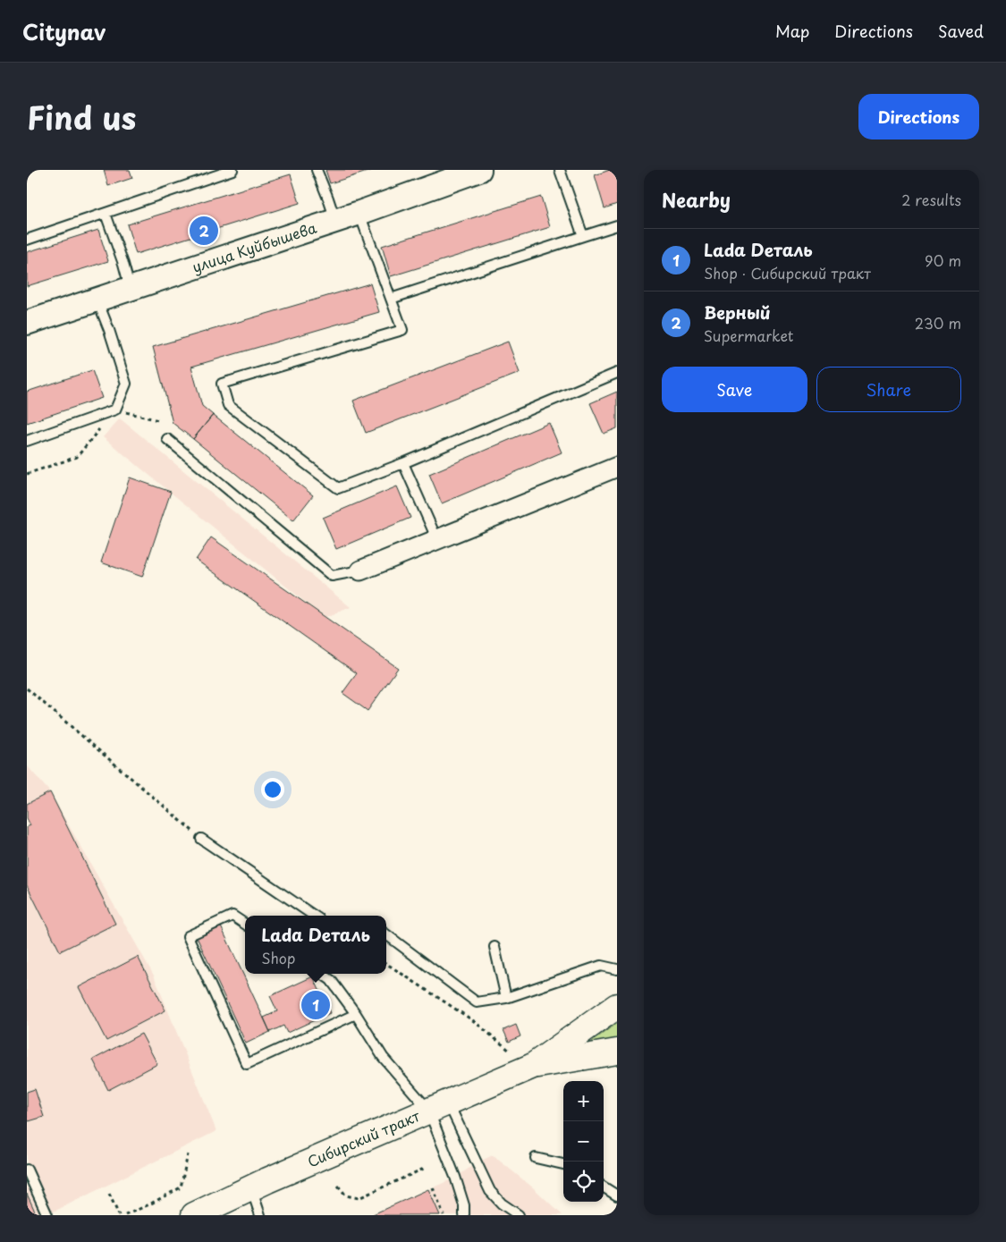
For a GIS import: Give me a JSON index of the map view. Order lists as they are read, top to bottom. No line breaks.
{"streets":{"main road":["Сибирский тракт"],"street":["улица Куйбышева"]},"page":{"header":"Citynav","nav":["Map","Directions","Saved"],"title":"Find us","buttons":["Directions",["Save","Share"]],"heading":["Nearby","2 results"],"pins":["2","1"],"list":[{"mark":"1","name":"Lada Dеталь","note":"Shop · Сибирский тракт","value":"90 m"},{"mark":"2","name":"Верный","note":"Supermarket","value":"230 m"}],"popup":["Lada Dеталь","Shop"],"map_buttons":["+","−"]}}
